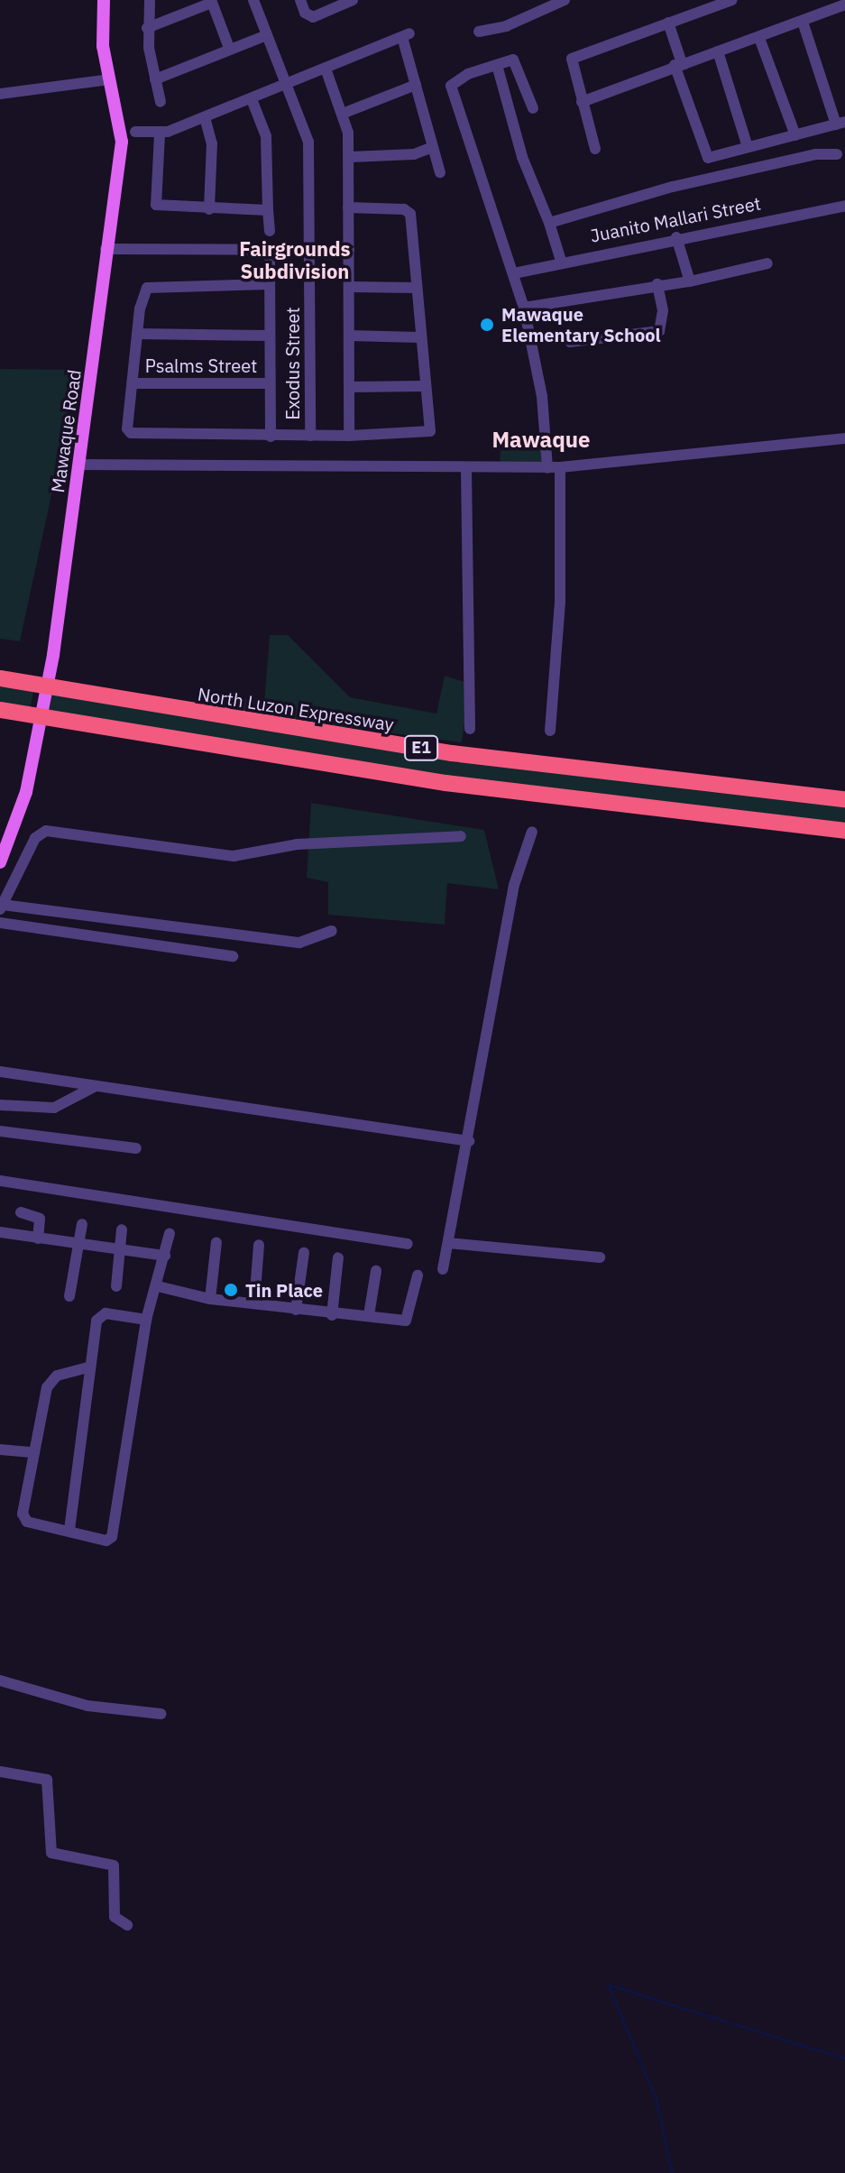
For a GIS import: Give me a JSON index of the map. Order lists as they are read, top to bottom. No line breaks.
{"streets":{"highway":["North Luzon Expressway","E1"],"main road":["Mawaque Road"],"street":["Juanito Mallari Street","Exodus Street","Psalms Street"]},"districts":["Fairgrounds Subdivision","Mawaque"],"places":["Mawaque Elementary School","Tin Place"]}
